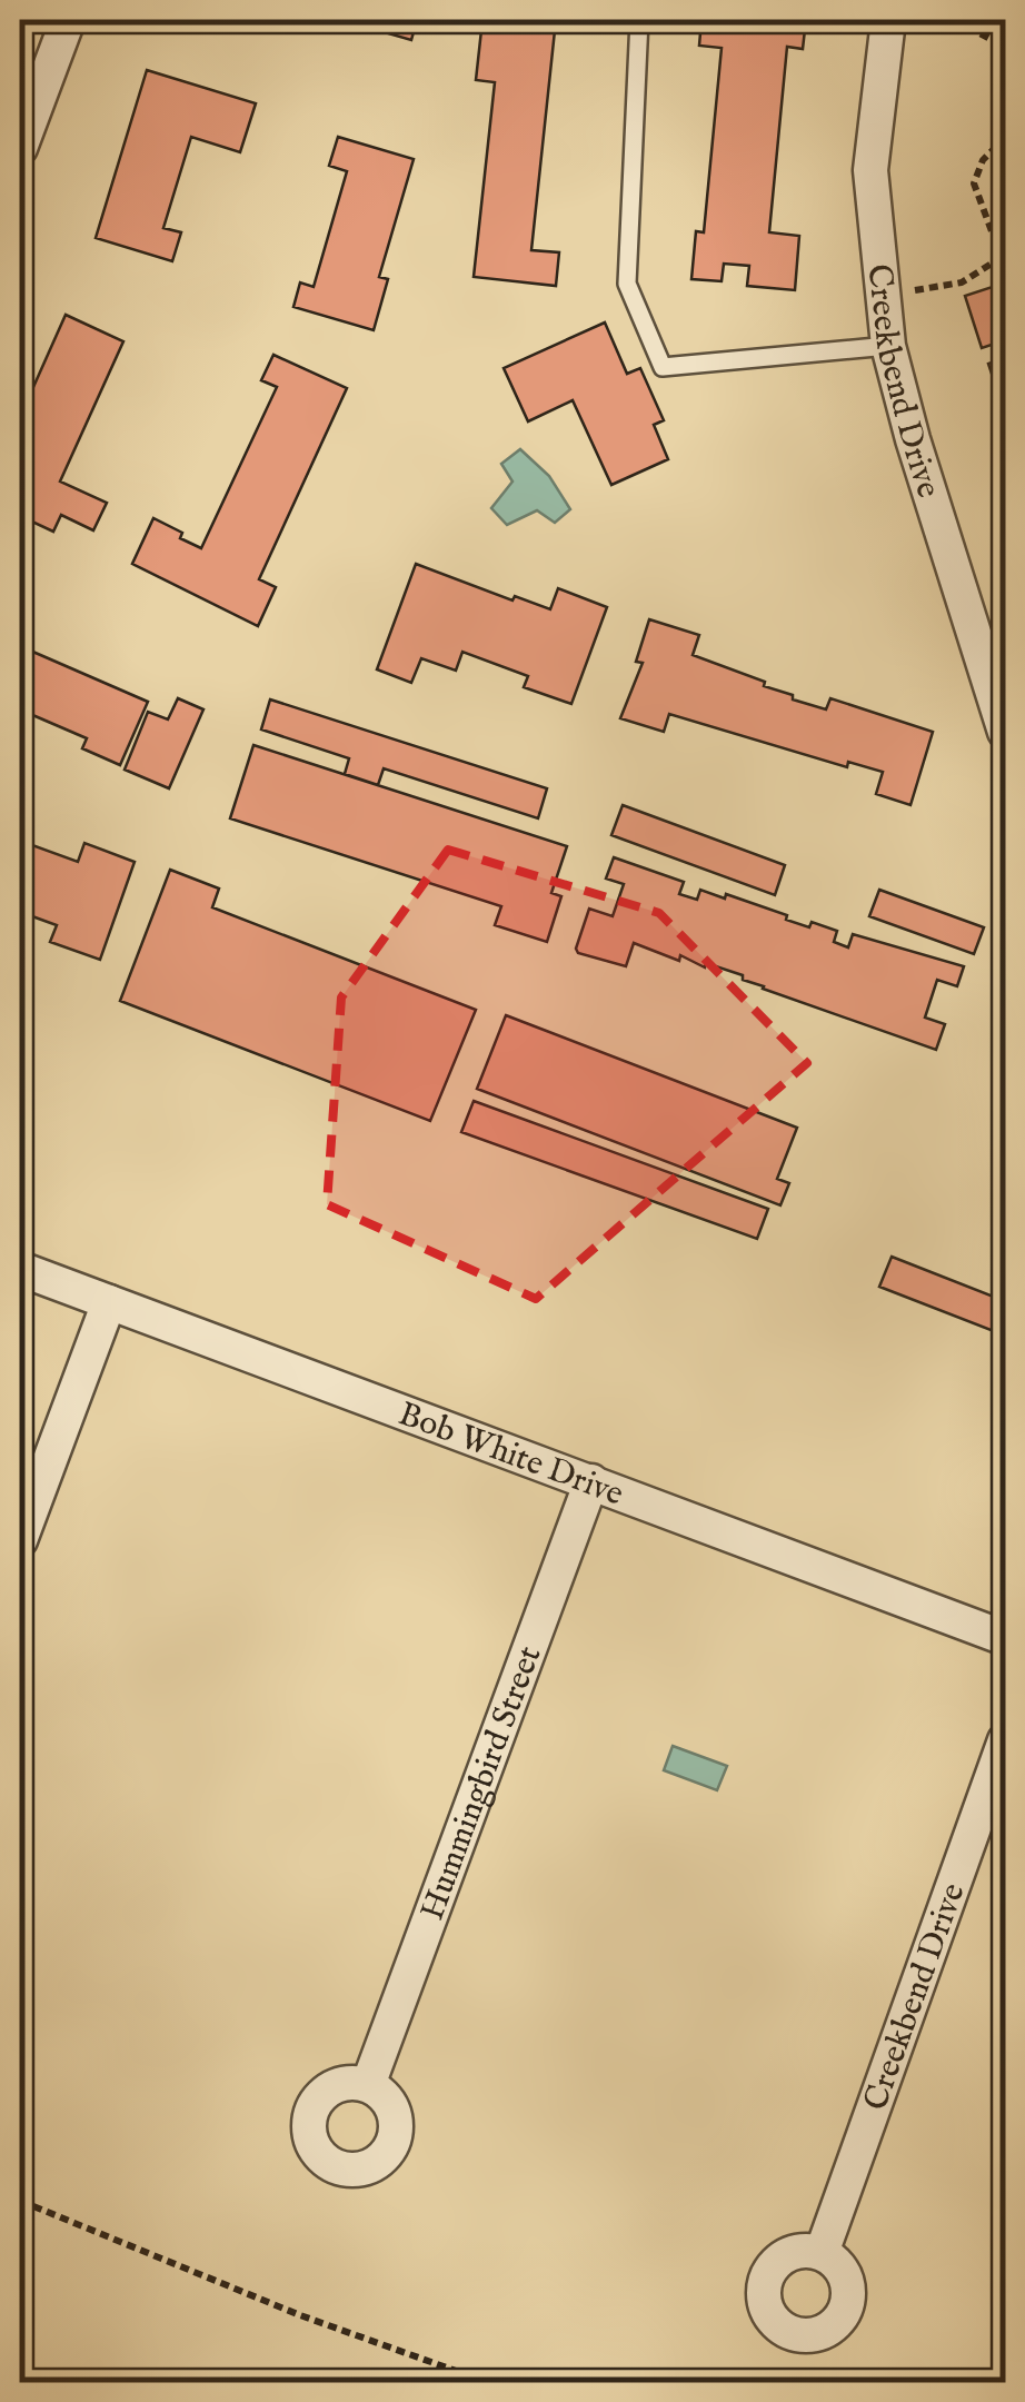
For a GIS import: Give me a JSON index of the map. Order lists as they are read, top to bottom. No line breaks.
{"streets":{"street":["Creekbend Drive","Bob White Drive","Hummingbird Street"]},"crossings":[["Bob White Drive","Hummingbird Street"]]}
